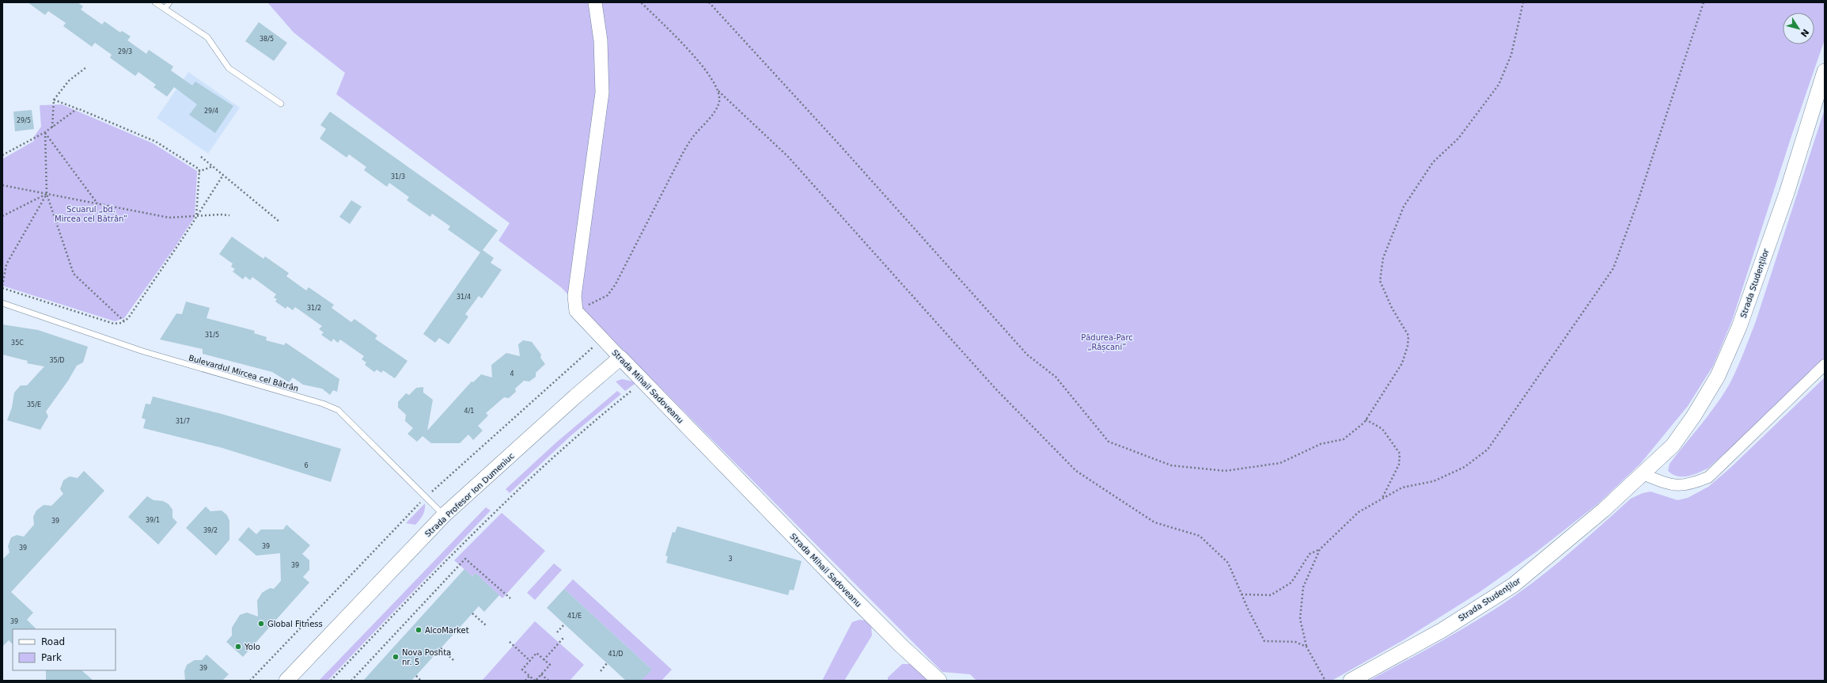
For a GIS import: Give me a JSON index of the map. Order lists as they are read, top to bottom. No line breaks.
{"streets":{"main road":["Strada Studenților","Strada Mihail Sadoveanu","Strada Profesor Ion Dumeniuc"],"lane":["Bulevardul Mircea cel Bătrân"]},"crossings":[["Bulevardul Mircea cel Bătrân","Strada Profesor Ion Dumeniuc"],["Strada Mihail Sadoveanu","Strada Profesor Ion Dumeniuc"]],"parks":["Scuarul „bd. Mircea cel Bătrân”","Pădurea-Parc „Râșcani”"],"places":["Global Fitness","AlcoMarket","Yolo","Nova Poshta nr. 5"],"house_numbers":["38/5","29/3","29/4","29/5","31/3","31/4","31/2","31/5","35C","35/D","4","35/E","4/1","31/7","6","39/1","39","39/2","39","39","3","39","41/E","39","41/D","39"],"legend":["Road","Park"],"north":"bottom right"}
